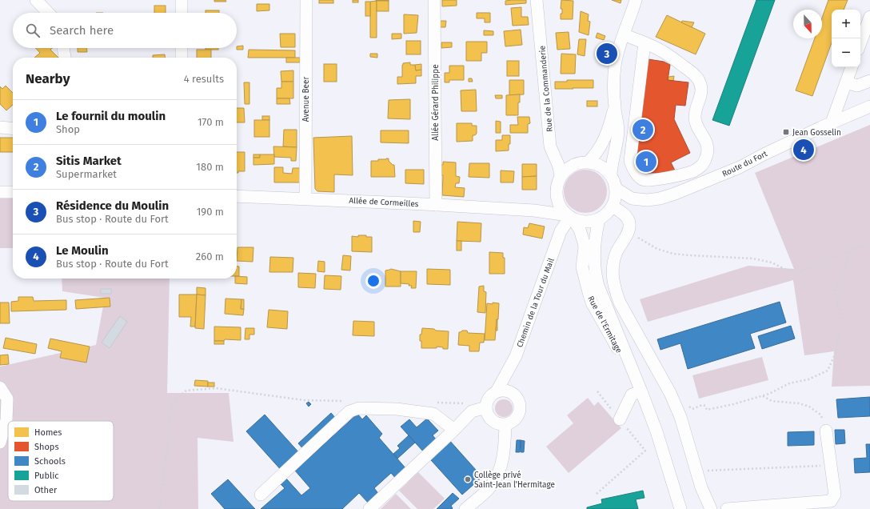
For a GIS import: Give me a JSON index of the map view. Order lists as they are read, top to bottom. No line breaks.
{"streets":{"street":["Rue de la Commanderie","Avenue Beer","Allée Gérard Philippe","Route du Fort","Allée de Cormeilles","Chemin de la Tour du Mail","Rue de l'Ermitage"]},"crossings":[["Rue de la Commanderie","Route du Fort"],["Rue de la Commanderie","Allée de Cormeilles"],["Rue de la Commanderie","Chemin de la Tour du Mail"],["Rue de la Commanderie","Rue de l'Ermitage"],["Avenue Beer","Allée de Cormeilles"],["Allée Gérard Philippe","Allée de Cormeilles"],["Route du Fort","Allée de Cormeilles"],["Route du Fort","Chemin de la Tour du Mail"],["Route du Fort","Rue de l'Ermitage"],["Allée de Cormeilles","Chemin de la Tour du Mail"],["Allée de Cormeilles","Rue de l'Ermitage"],["Chemin de la Tour du Mail","Rue de l'Ermitage"]],"places":{"transit":["Jean Gosselin"],"other":["Collège privé Saint-Jean l'Hermitage"]},"legend":["Homes","Shops","Schools","Public","Other"],"north":"bottom","page":{"map_buttons":["+","−"],"search":"Search here","pins":["3","2","4","1"],"heading":["Nearby","4 results"],"list":[{"mark":"1","name":"Le fournil du moulin","note":"Shop","value":"170 m"},{"mark":"2","name":"Sitis Market","note":"Supermarket","value":"180 m"},{"mark":"3","name":"Résidence du Moulin","note":"Bus stop · Route du Fort","value":"190 m"},{"mark":"4","name":"Le Moulin","note":"Bus stop · Route du Fort","value":"260 m"}]}}
